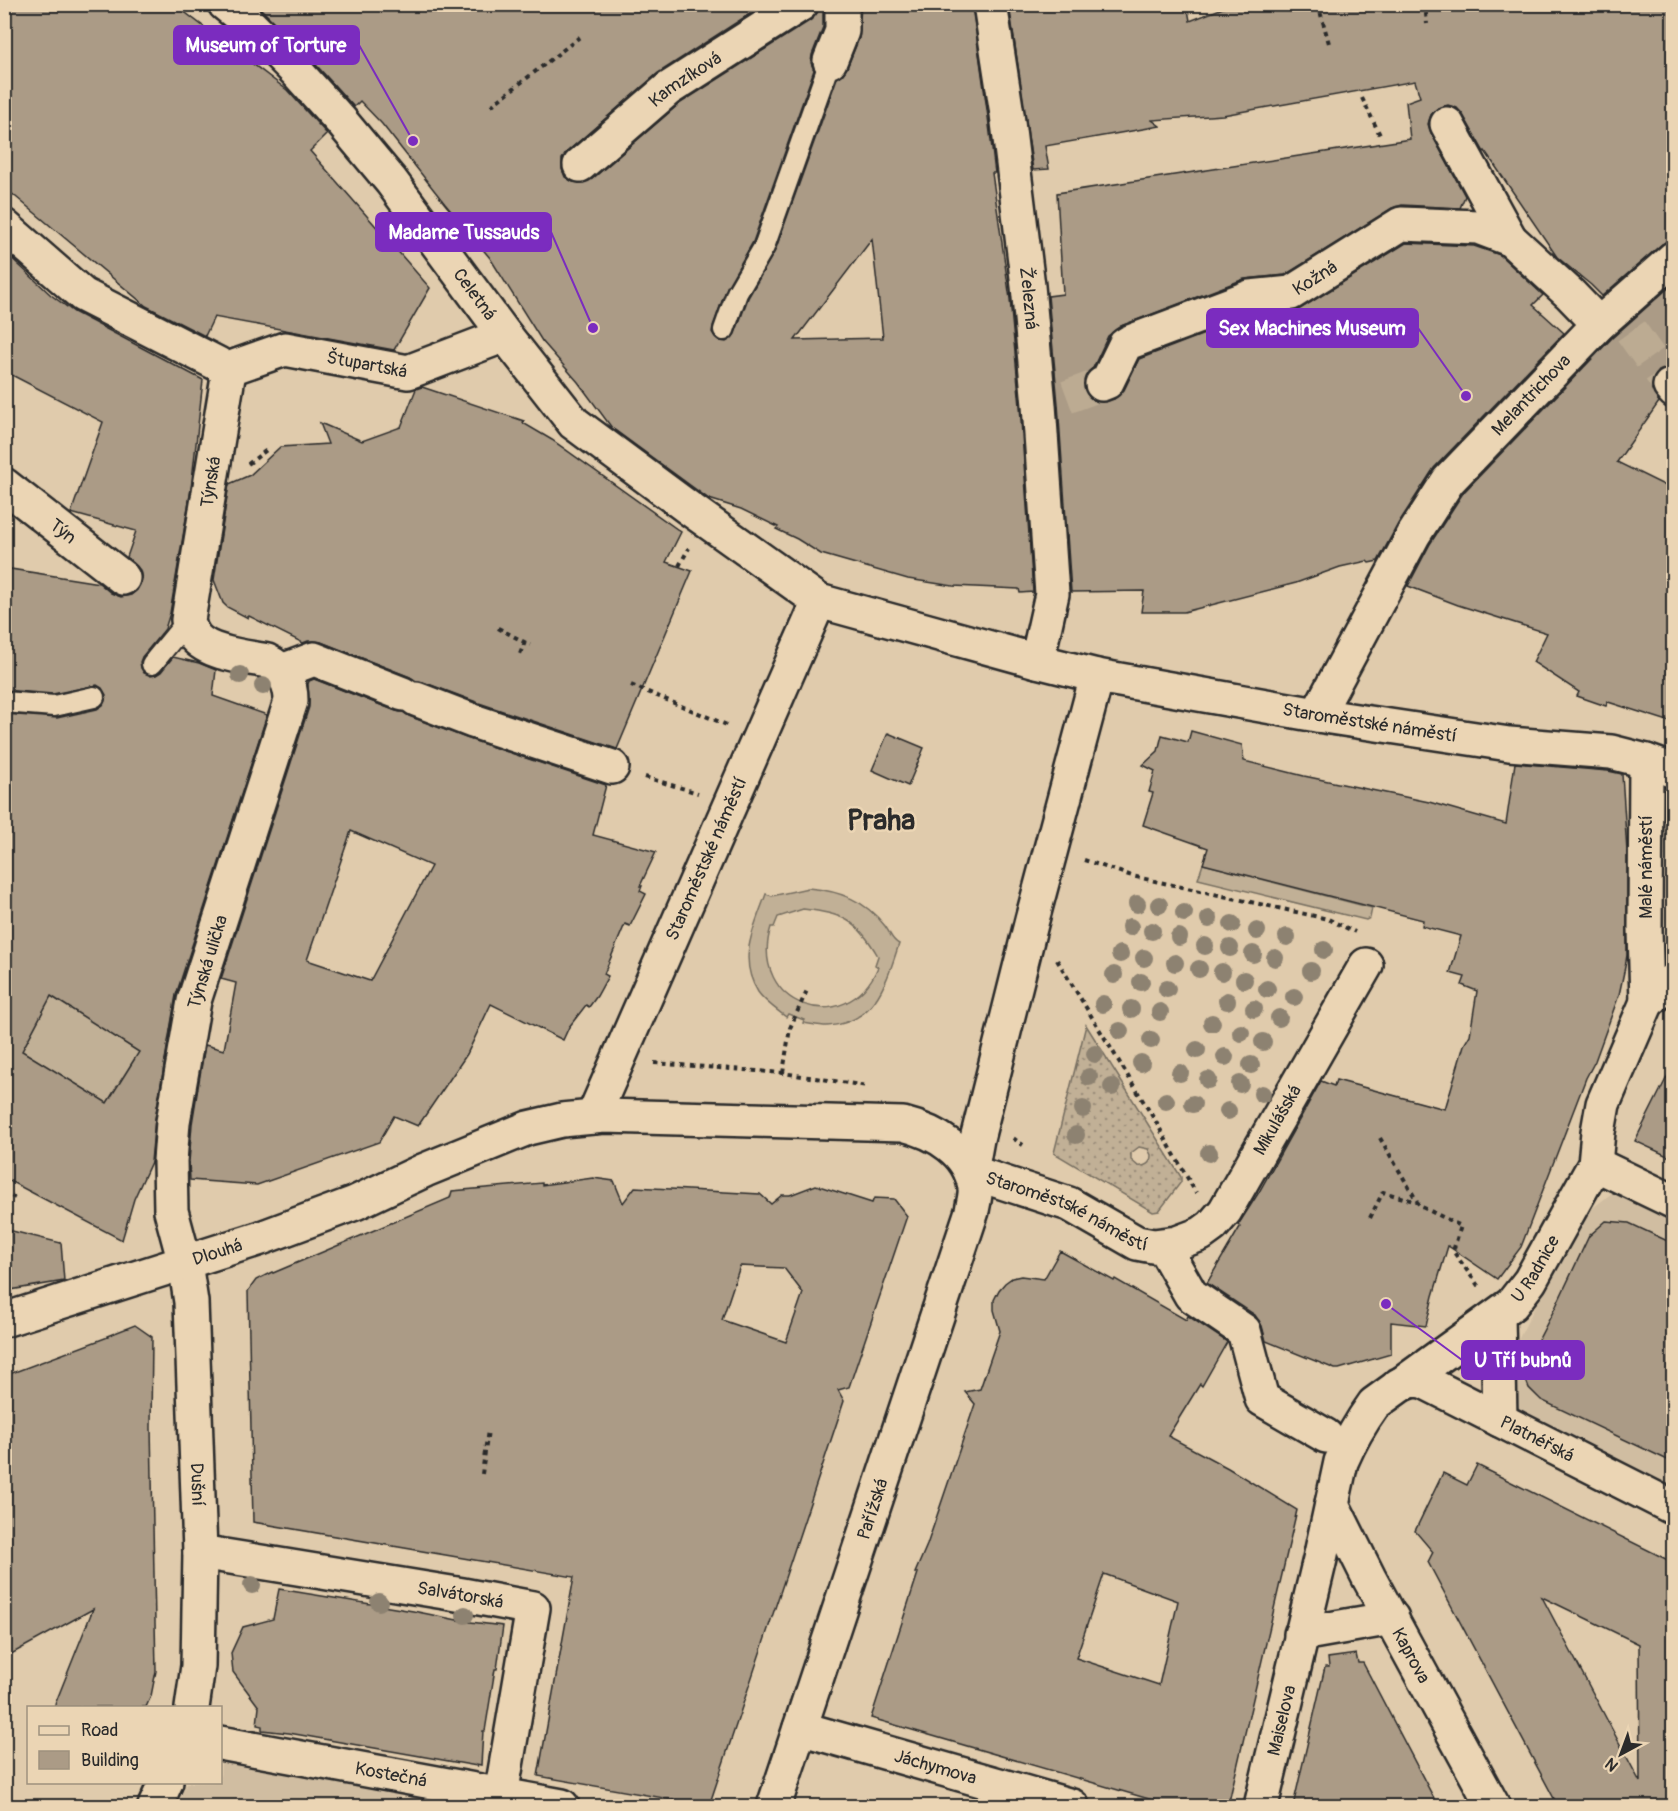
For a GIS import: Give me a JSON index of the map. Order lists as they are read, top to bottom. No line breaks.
{"streets":{"street":["Kamzíková","Kožná","Celetná","Železná","Štupartská","Melantrichova","Týnská","Týn","Staroměstské náměstí","Malé náměstí","Týnská ulička","Mikulášská","Dlouhá","U Radnice","Platnéřská","Dušní","Pařížská","Salvátorská","Kaprova","Maiselova","Jáchymova","Kostečná"]},"crossings":[["Kožná","Melantrichova"],["Celetná","Štupartská"],["Celetná","Staroměstské náměstí"],["Železná","Staroměstské náměstí"],["Štupartská","Týnská"],["Melantrichova","Staroměstské náměstí"],["Staroměstské náměstí","Malé náměstí"],["Staroměstské náměstí","Mikulášská"],["Staroměstské náměstí","Dlouhá"],["Staroměstské náměstí","Pařížská"],["Malé náměstí","U Radnice"],["Týnská ulička","Dlouhá"],["Týnská ulička","Dušní"],["Dlouhá","Dušní"],["U Radnice","Platnéřská"],["U Radnice","Kaprova"],["U Radnice","Maiselova"],["Dušní","Salvátorská"],["Pařížská","Jáchymova"],["Salvátorská","Kostečná"],["Kaprova","Maiselova"]],"districts":["Praha"],"places":["Museum of Torture","Madame Tussauds","Sex Machines Museum","U Tří bubnů"],"legend":["Road","Building"],"north":"bottom left"}
